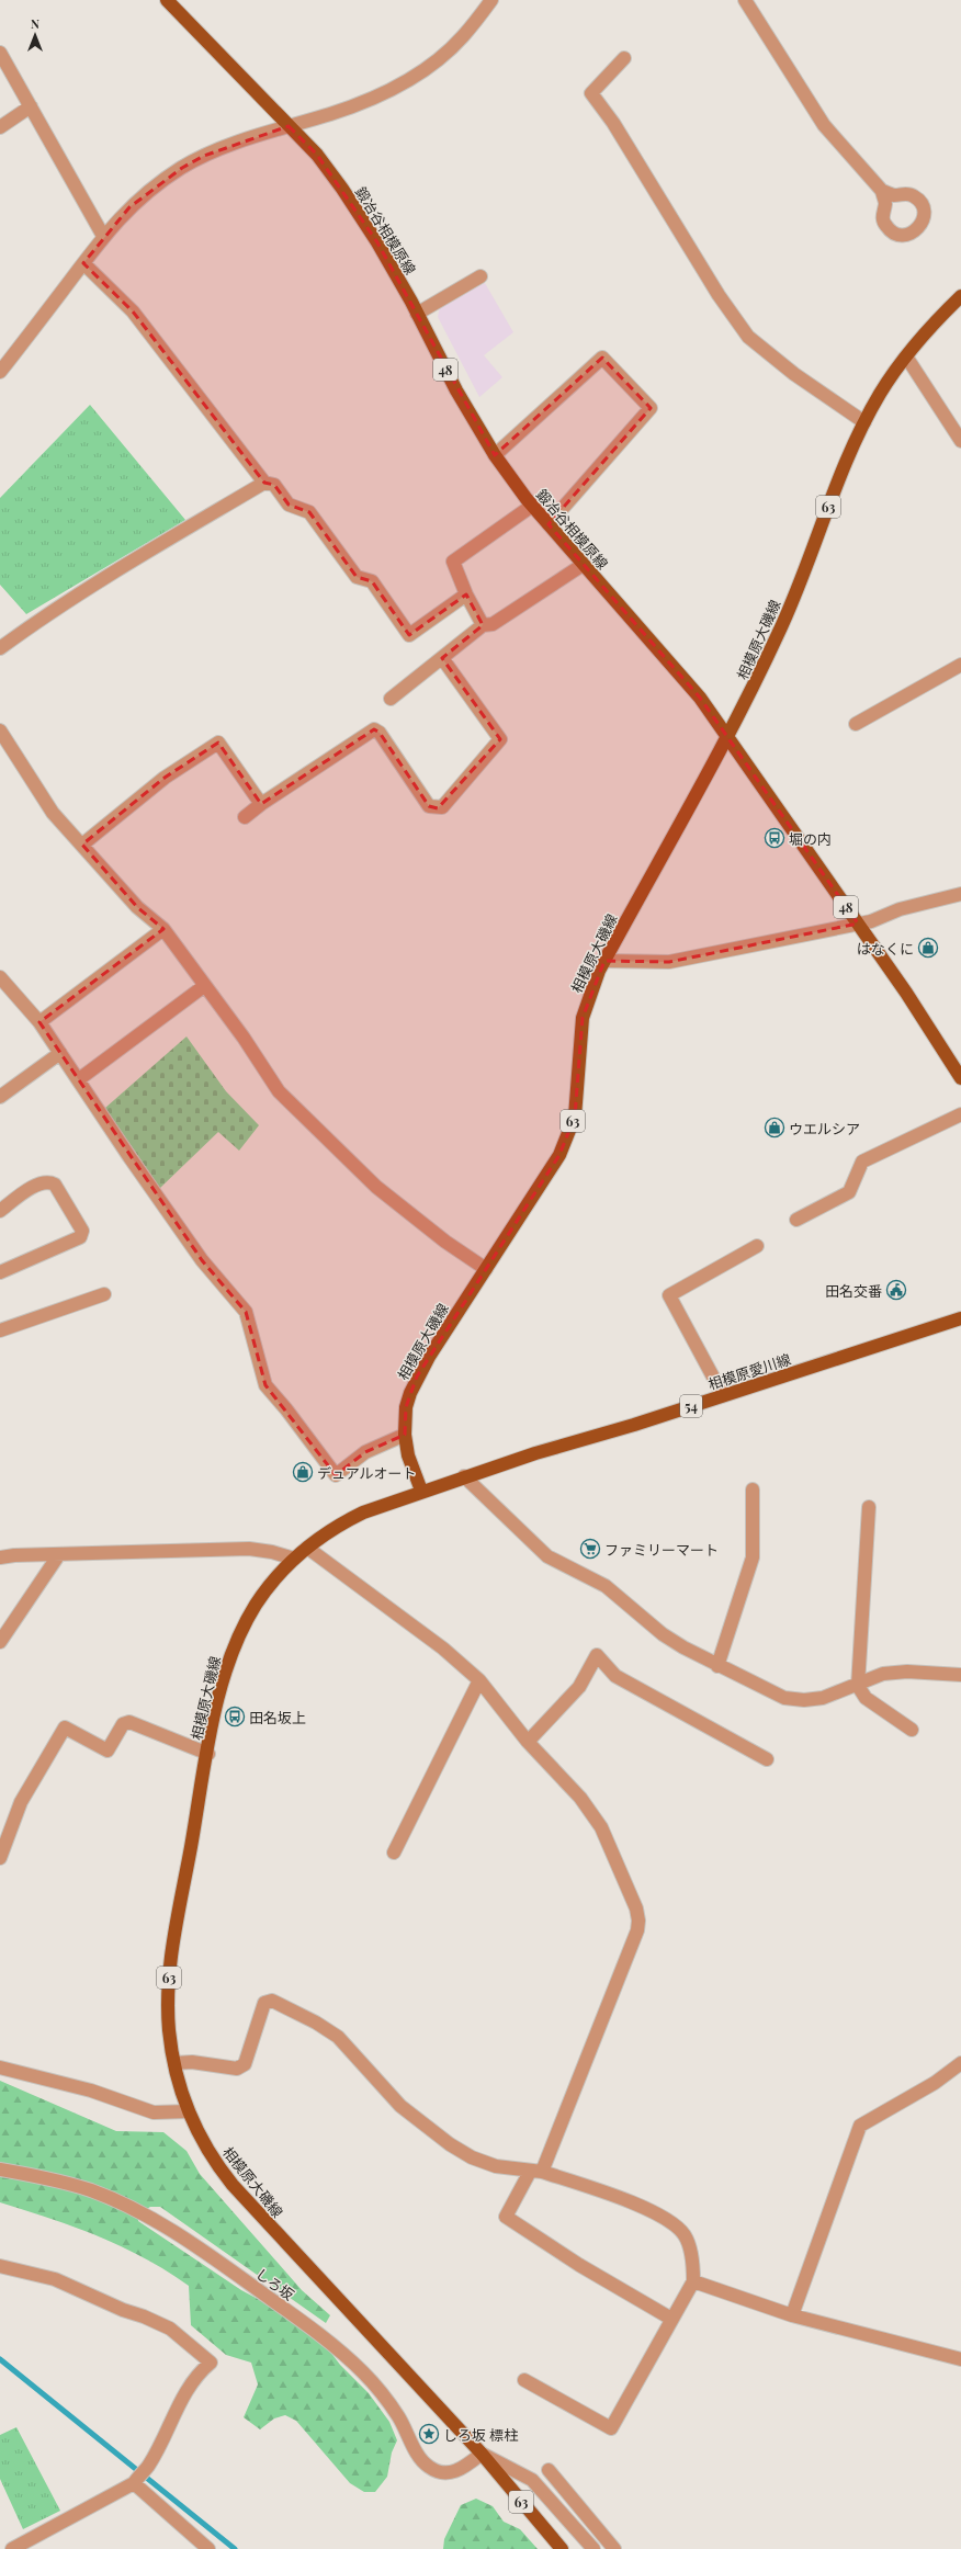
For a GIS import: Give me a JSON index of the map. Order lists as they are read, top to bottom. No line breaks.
{"streets":{"main road":["鍛冶谷相模原線","48","63","相模原大磯線","相模原愛川線","54"],"street":["しろ坂"]},"crossings":[["鍛冶谷相模原線","相模原大磯線"],["相模原大磯線","相模原愛川線"],["相模原大磯線","しろ坂"]],"places":{"bus stop":["堀の内","田名坂上"],"shop":["はなくに","ウエルシア","デュアルオート"],"public building":["田名交番"],"supermarket":["ファミリーマート"],"place":["しろ坂 標柱"]},"north":"top"}
